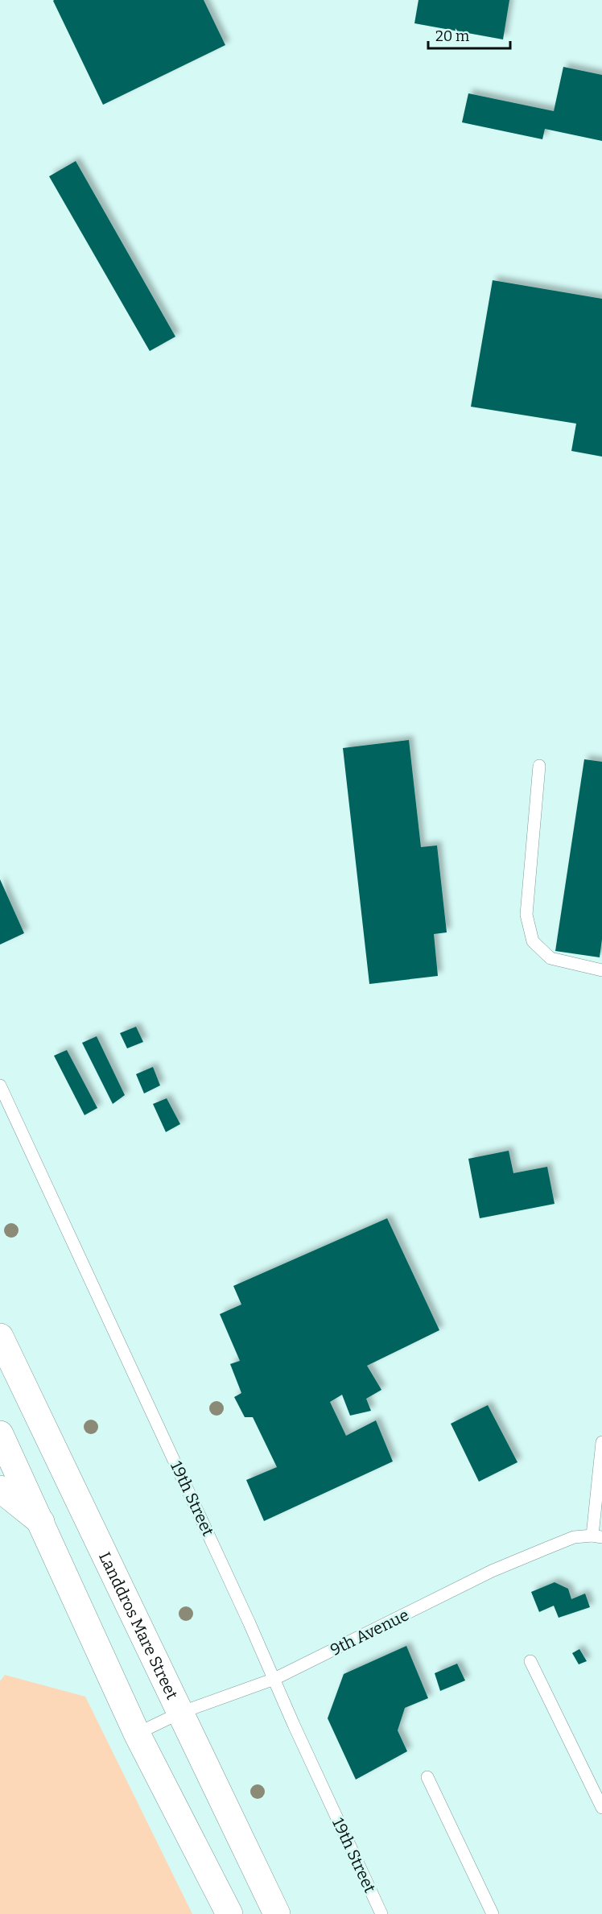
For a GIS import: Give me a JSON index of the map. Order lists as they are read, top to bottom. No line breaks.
{"streets":{"main road":["Landdros Mare Street"],"lane":["19th Street","9th Avenue"]},"crossings":[["19th Street","9th Avenue"],["Landdros Mare Street","9th Avenue"]],"scale_bar":"20 m"}
